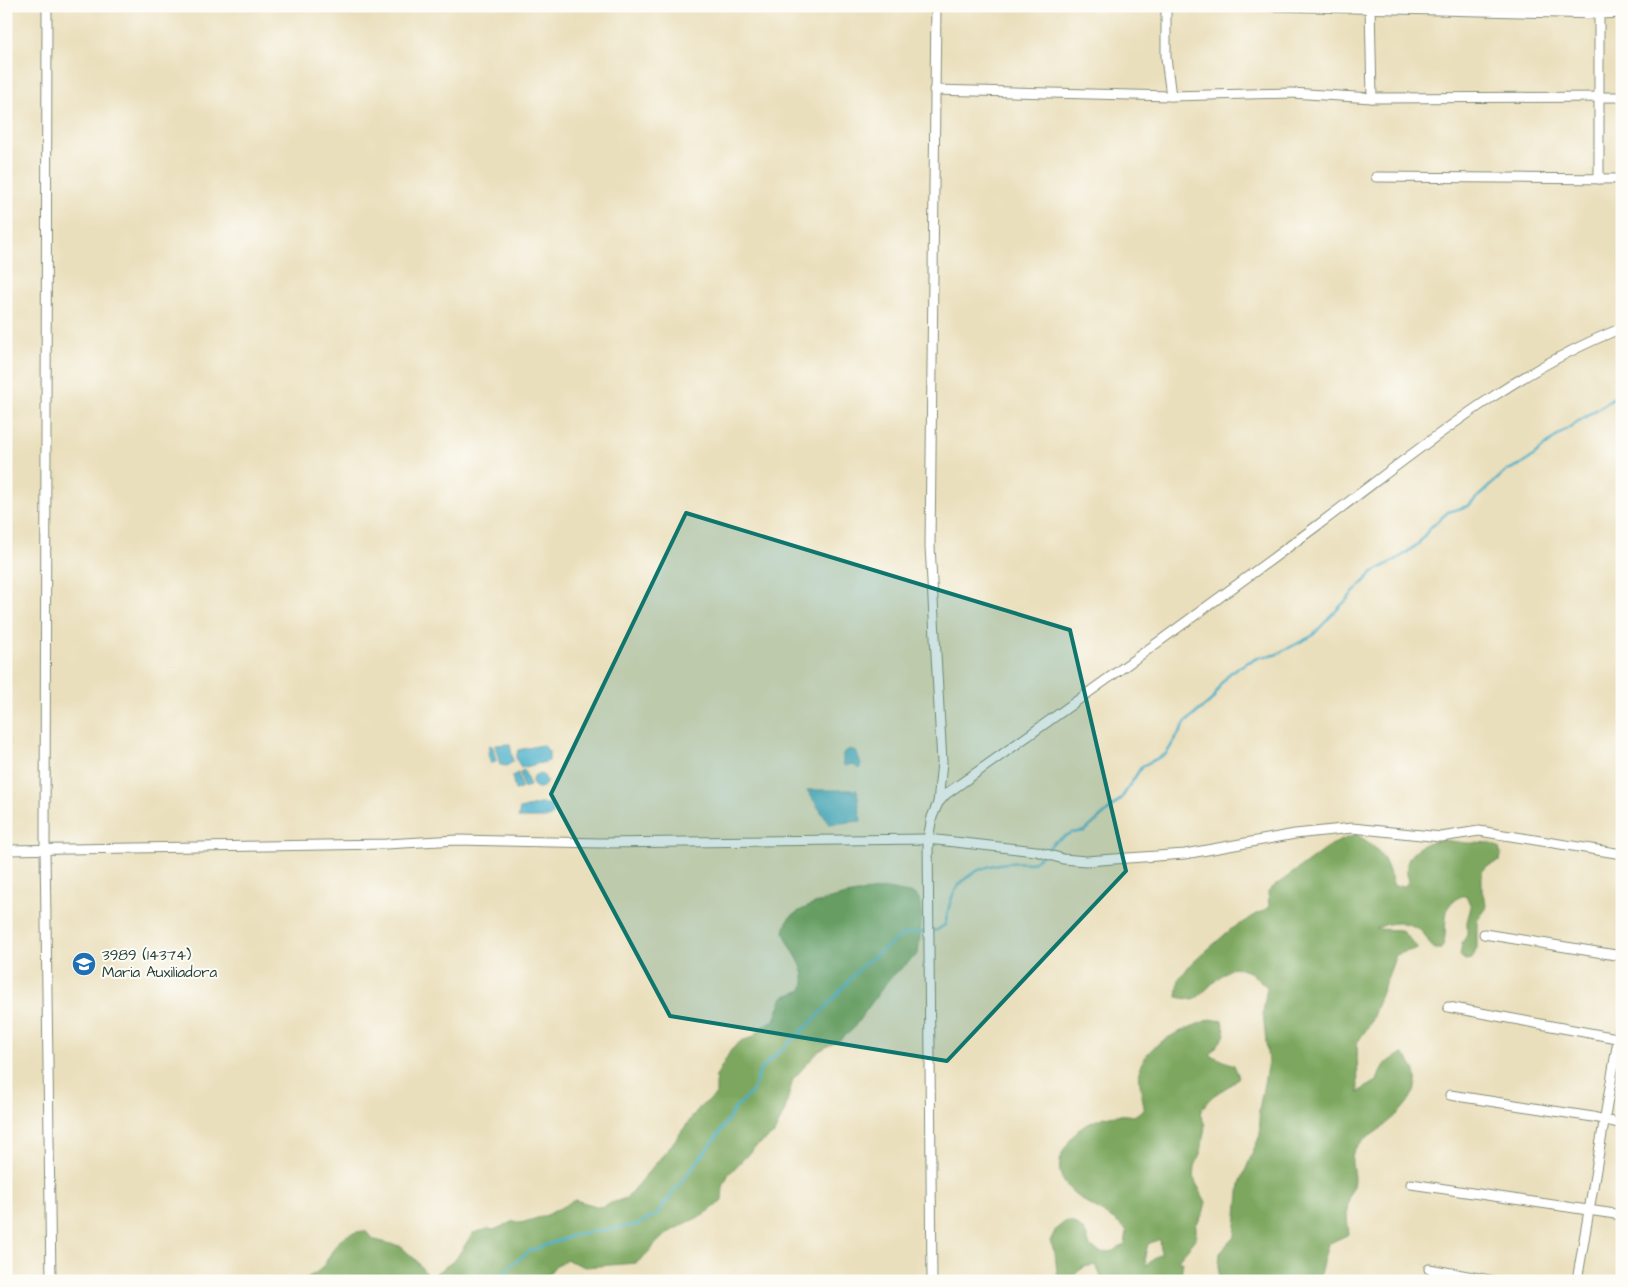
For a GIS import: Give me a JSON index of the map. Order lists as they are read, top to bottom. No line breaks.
{"places":{"school or university":["3989 (14374) Maria Auxiliadora"]}}
